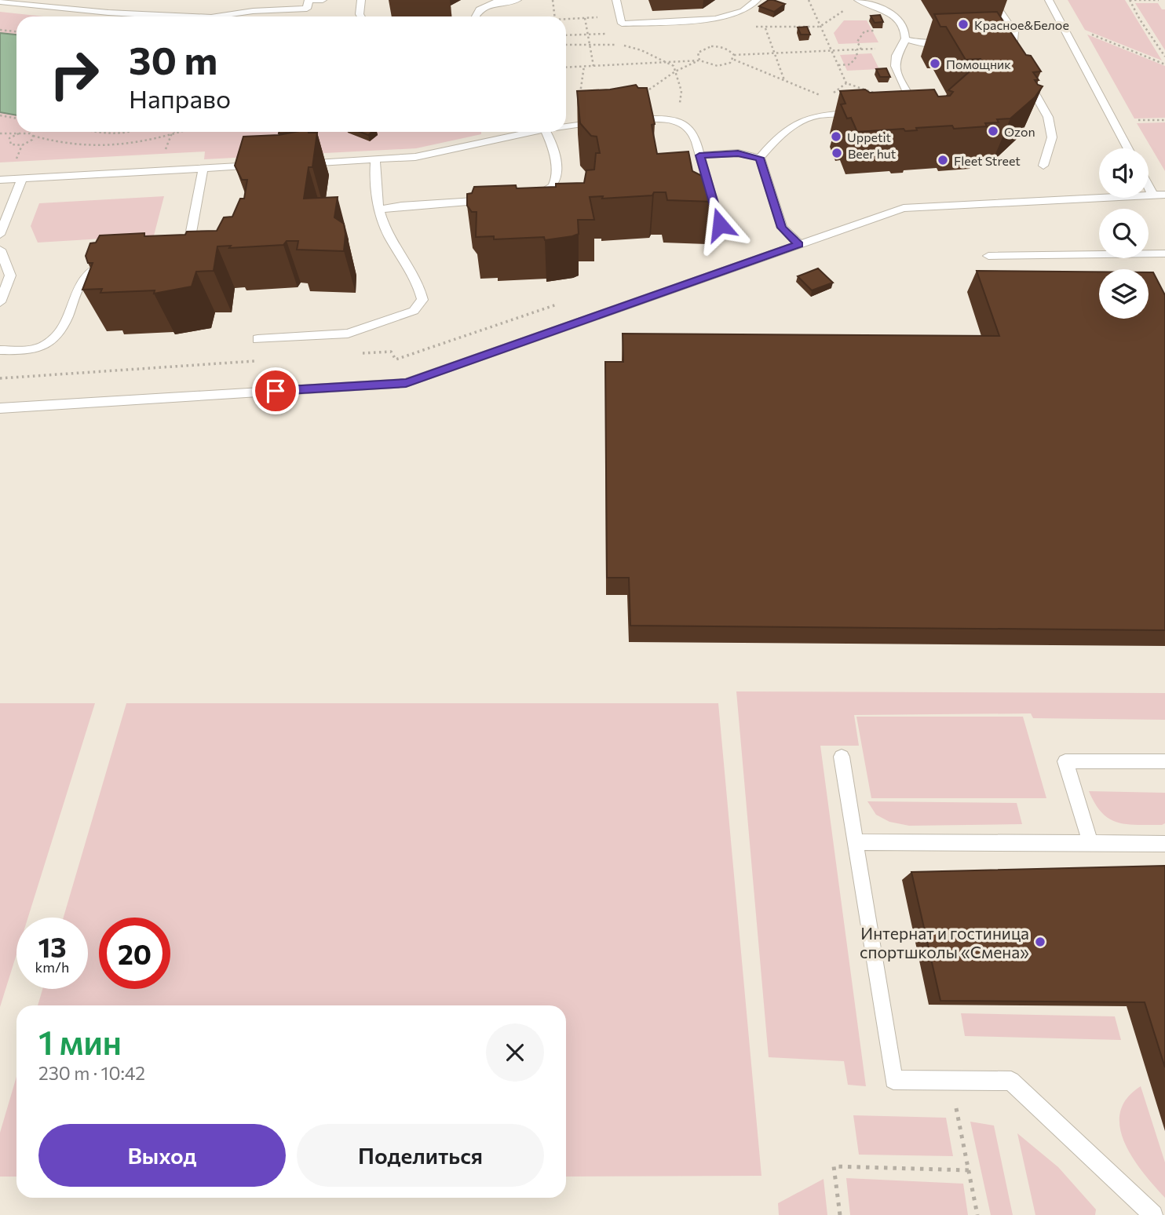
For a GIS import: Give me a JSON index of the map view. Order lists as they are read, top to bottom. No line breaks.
{"places":["Красное&Белое","Помощник","Ozon","Uppetit","Beer hut","Fleet Street","Интернат и гостиница спортшколы «Смена»"],"page":{"turn":["30 m","Направо"],"speed":"13 km/h","limit":"20","heading":["1 мин","230 m · 10:42"],"buttons":["Выход","Поделиться"]}}
